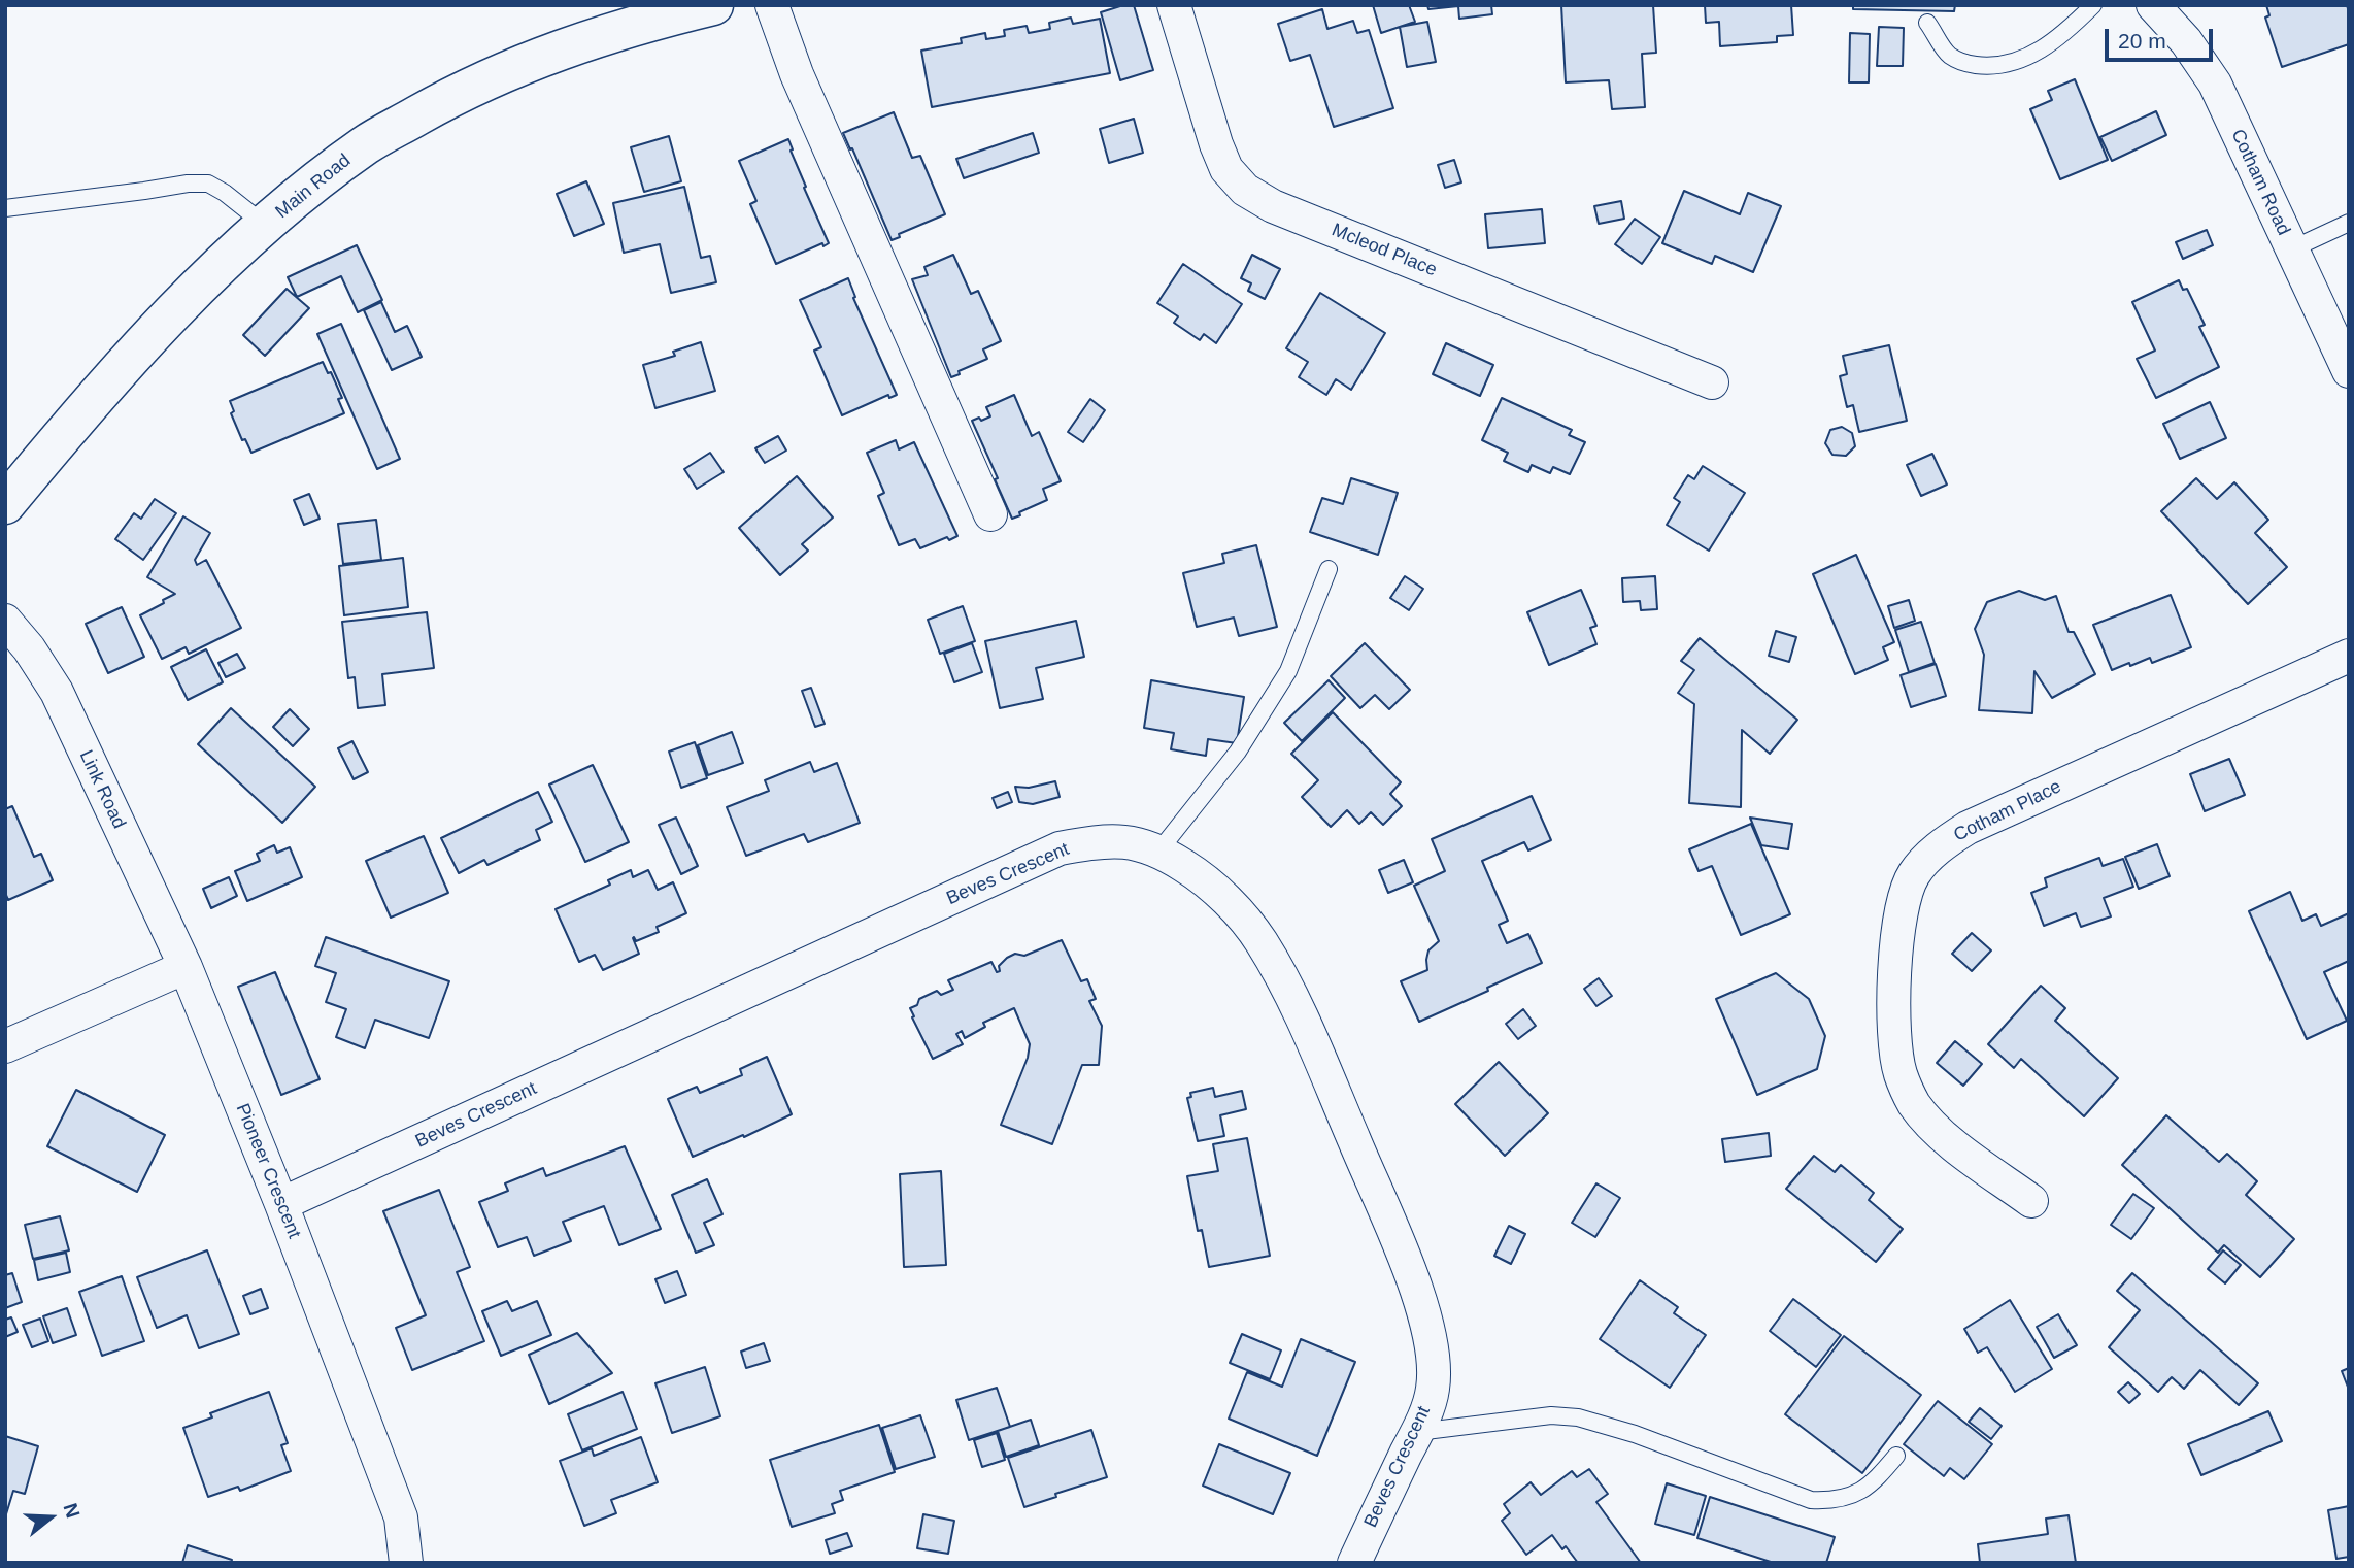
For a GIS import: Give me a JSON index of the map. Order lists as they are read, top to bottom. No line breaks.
{"streets":{"main road":["Main Road"],"street":["Cotham Road","Mcleod Place","Link Road","Cotham Place","Beves Crescent","Pioneer Crescent"]},"crossings":[["Link Road","Pioneer Crescent"],["Beves Crescent","Pioneer Crescent"]],"scale_bar":"20 m","north":"right"}
